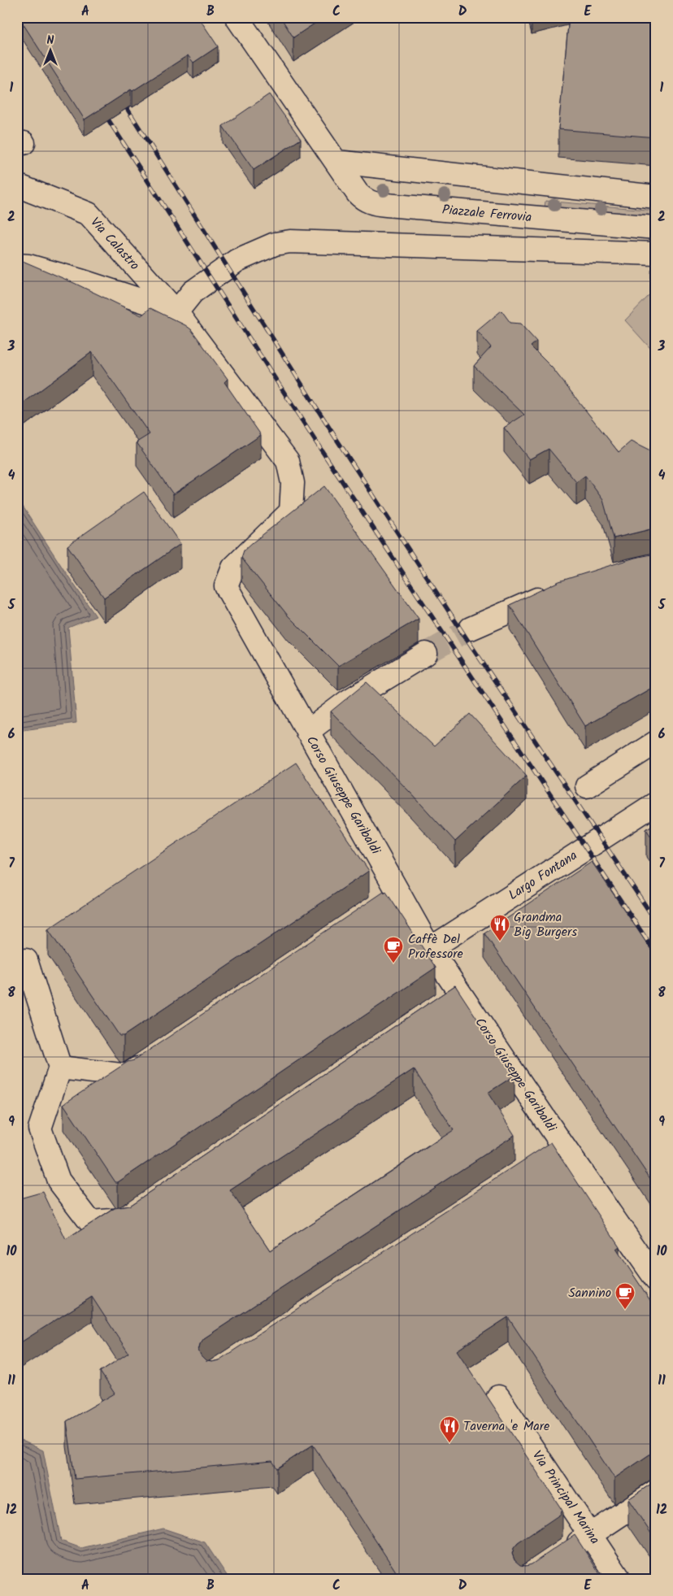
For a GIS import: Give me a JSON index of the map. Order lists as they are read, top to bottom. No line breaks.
{"streets":{"street":["Piazzale Ferrovia","Via Calastro","Corso Giuseppe Garibaldi","Largo Fontana","Via Principal Marina"]},"crossings":[["Via Calastro","Corso Giuseppe Garibaldi"],["Corso Giuseppe Garibaldi","Largo Fontana"]],"places":{"restaurant":["Grandma Big Burgers","Taverna 'e Mare"],"cafe":["Caffè Del Professore","Sannino"]},"north":"top","grid":{"columns":["A","B","C","D","E"],"rows":["1","2","3","4","5","6","7","8","9","10","11","12"]}}
